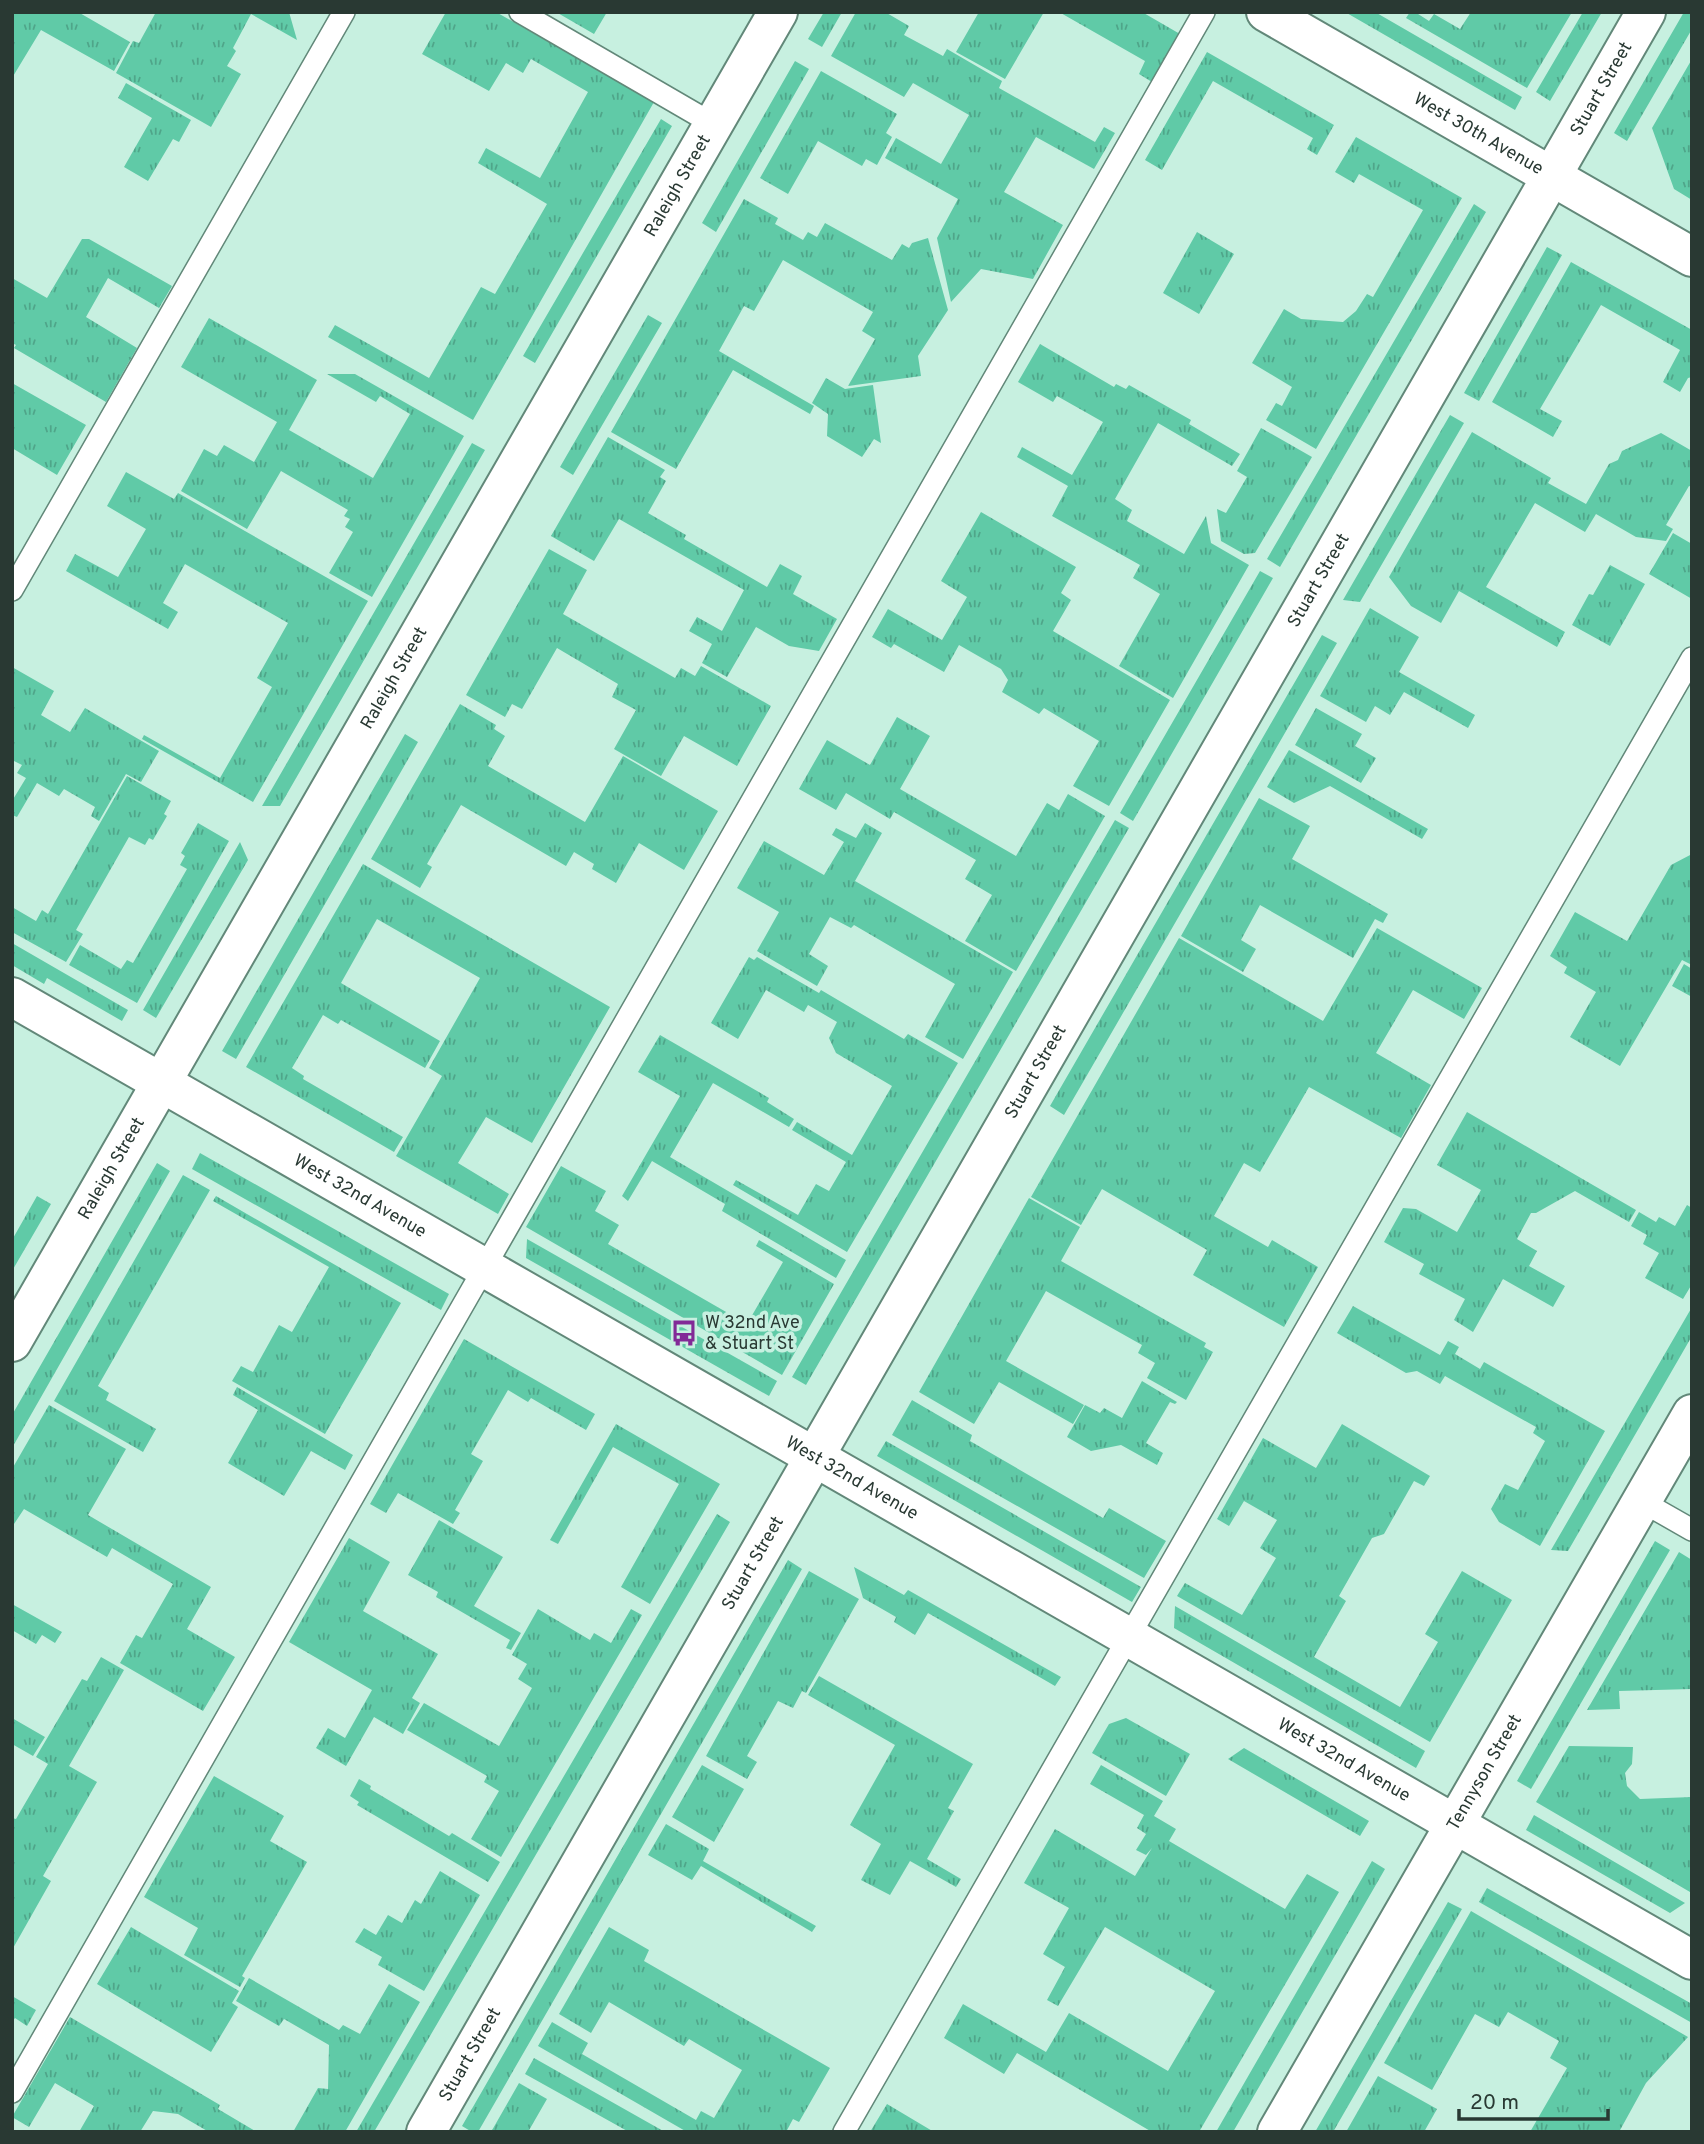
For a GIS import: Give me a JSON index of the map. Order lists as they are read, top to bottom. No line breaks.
{"streets":{"street":["Stuart Street","West 30th Avenue","Raleigh Street","West 32nd Avenue","Tennyson Street"]},"crossings":[["Stuart Street","West 30th Avenue"],["Stuart Street","West 32nd Avenue"],["Raleigh Street","West 32nd Avenue"],["West 32nd Avenue","Tennyson Street"]],"places":{"bus stop":["W 32nd Ave & Stuart St"]},"scale_bar":"20 m"}
